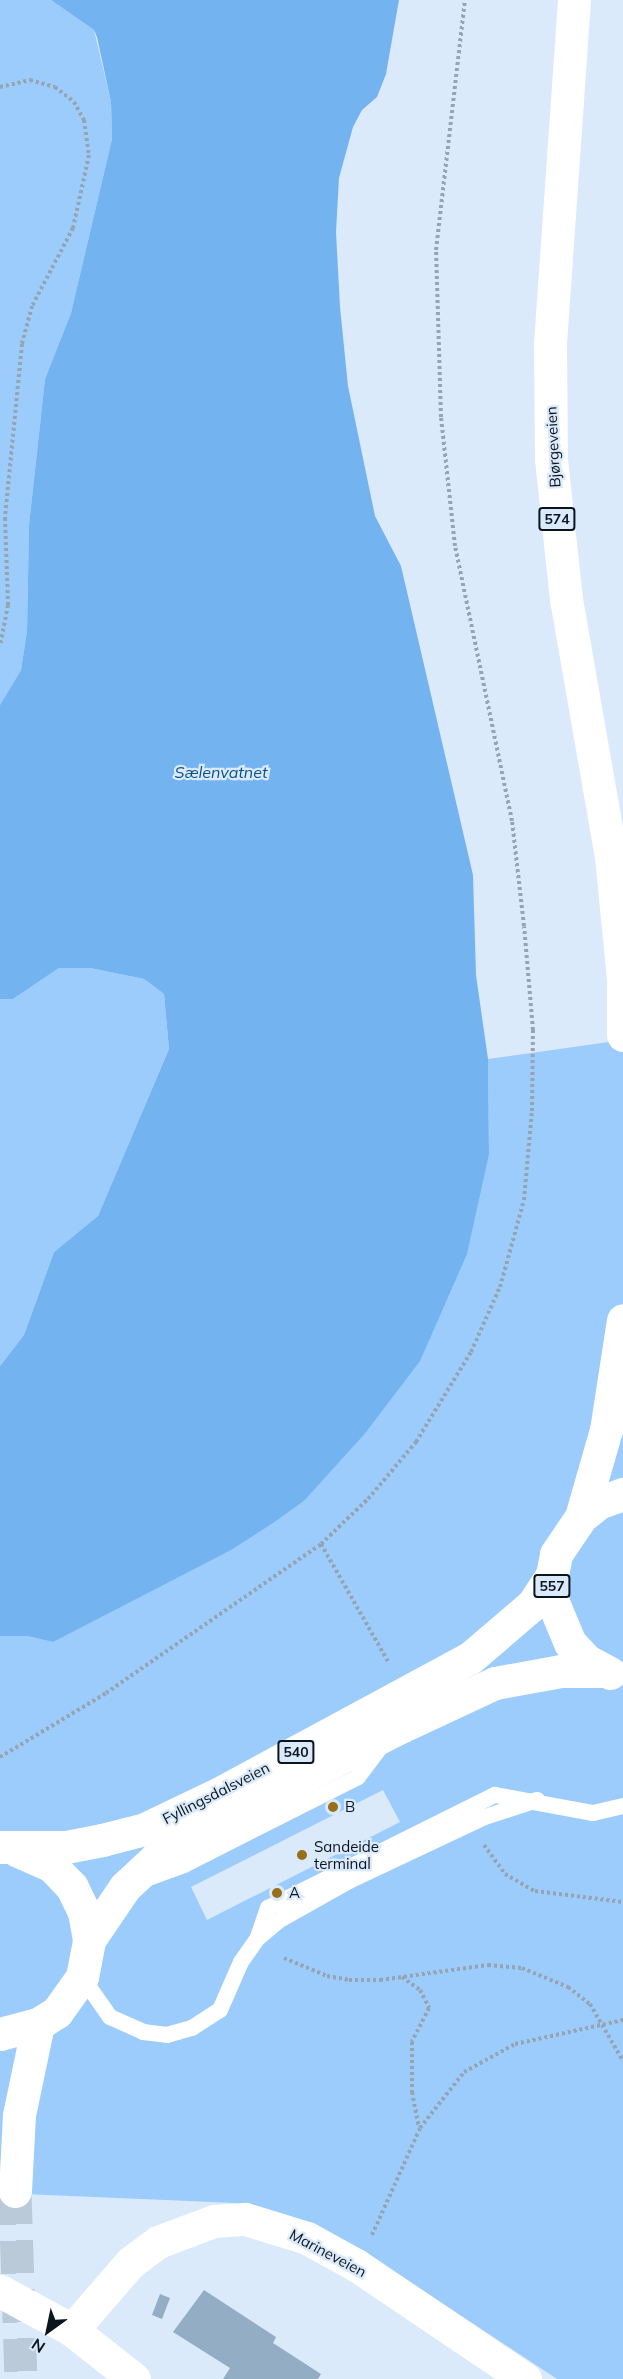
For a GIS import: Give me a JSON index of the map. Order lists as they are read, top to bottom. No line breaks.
{"streets":{"main road":["Bjørgeveien","574","557","540","Fyllingsdalsveien","Marineveien"]},"crossings":[["557","Fyllingsdalsveien"],["540","Fyllingsdalsveien"]],"water":["Sælenvatnet"],"places":["B","Sandeide terminal","A"],"north":"bottom left"}
